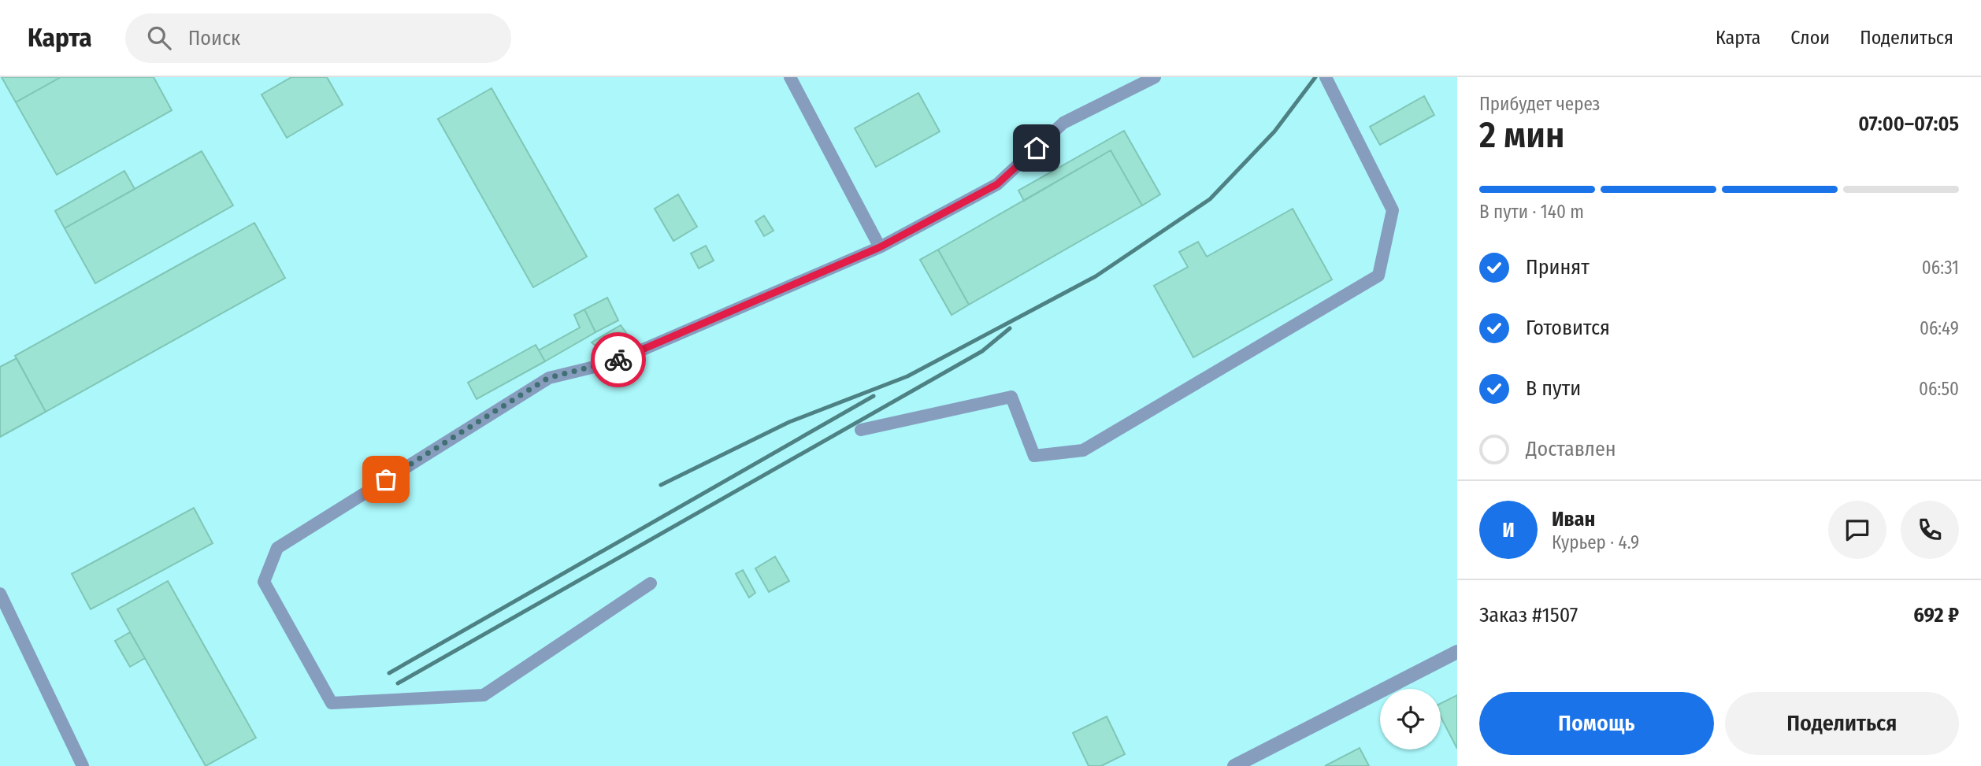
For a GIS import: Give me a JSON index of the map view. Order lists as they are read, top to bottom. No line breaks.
{"page":{"header":"Карта","search":"Поиск","nav":["Карта","Слои","Поделиться"],"heading":["2 мин","Прибудет через","07:00–07:05"],"panel":["Иван","Курьер · 4.9","Заказ #1507","692 ₽"],"bar":"В пути · 140 m","list":[["Принят","06:31"],["Готовится","06:49"],["В пути","06:50"],"Доставлен"],"round":"И","buttons":["Помощь","Поделиться"]}}
